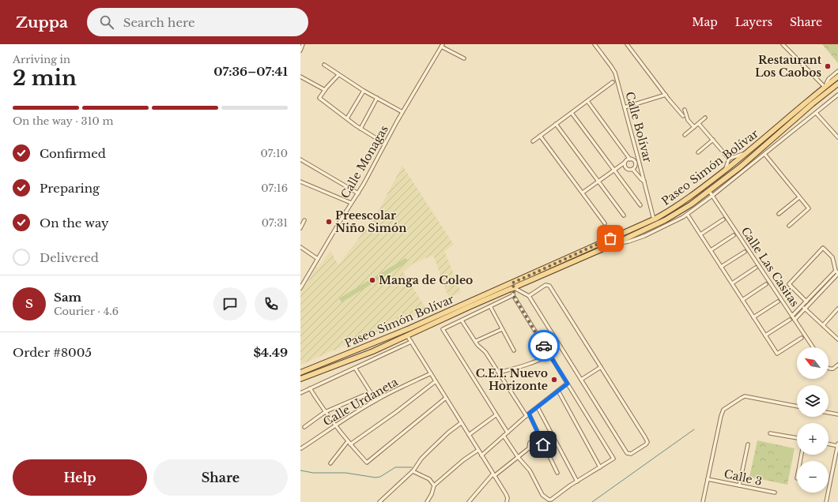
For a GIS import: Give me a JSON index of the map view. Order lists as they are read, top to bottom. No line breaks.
{"streets":{"main road":["Paseo Simón Bolívar"],"street":["Calle Bolívar","Calle Monagas","Calle Las Casitas","Calle Urdaneta","Calle 3"]},"crossings":[["Calle Bolívar","Paseo Simón Bolívar"],["Paseo Simón Bolívar","Calle Las Casitas"]],"places":["Restaurant Los Caobos","Preescolar Niño Simón","Manga de Coleo","C.E.I. Nuevo Horizonte"],"north":"top left","page":{"header":"Zuppa","search":"Search here","nav":["Map","Layers","Share"],"heading":["2 min","Arriving in","07:36–07:41"],"panel":["Sam","Courier · 4.6","Order #8005","$4.49"],"bar":"On the way · 310 m","list":[["Confirmed","07:10"],["Preparing","07:16"],["On the way","07:31"],"Delivered"],"round":"S","map_buttons":["+","−"],"buttons":["Help","Share"]}}
